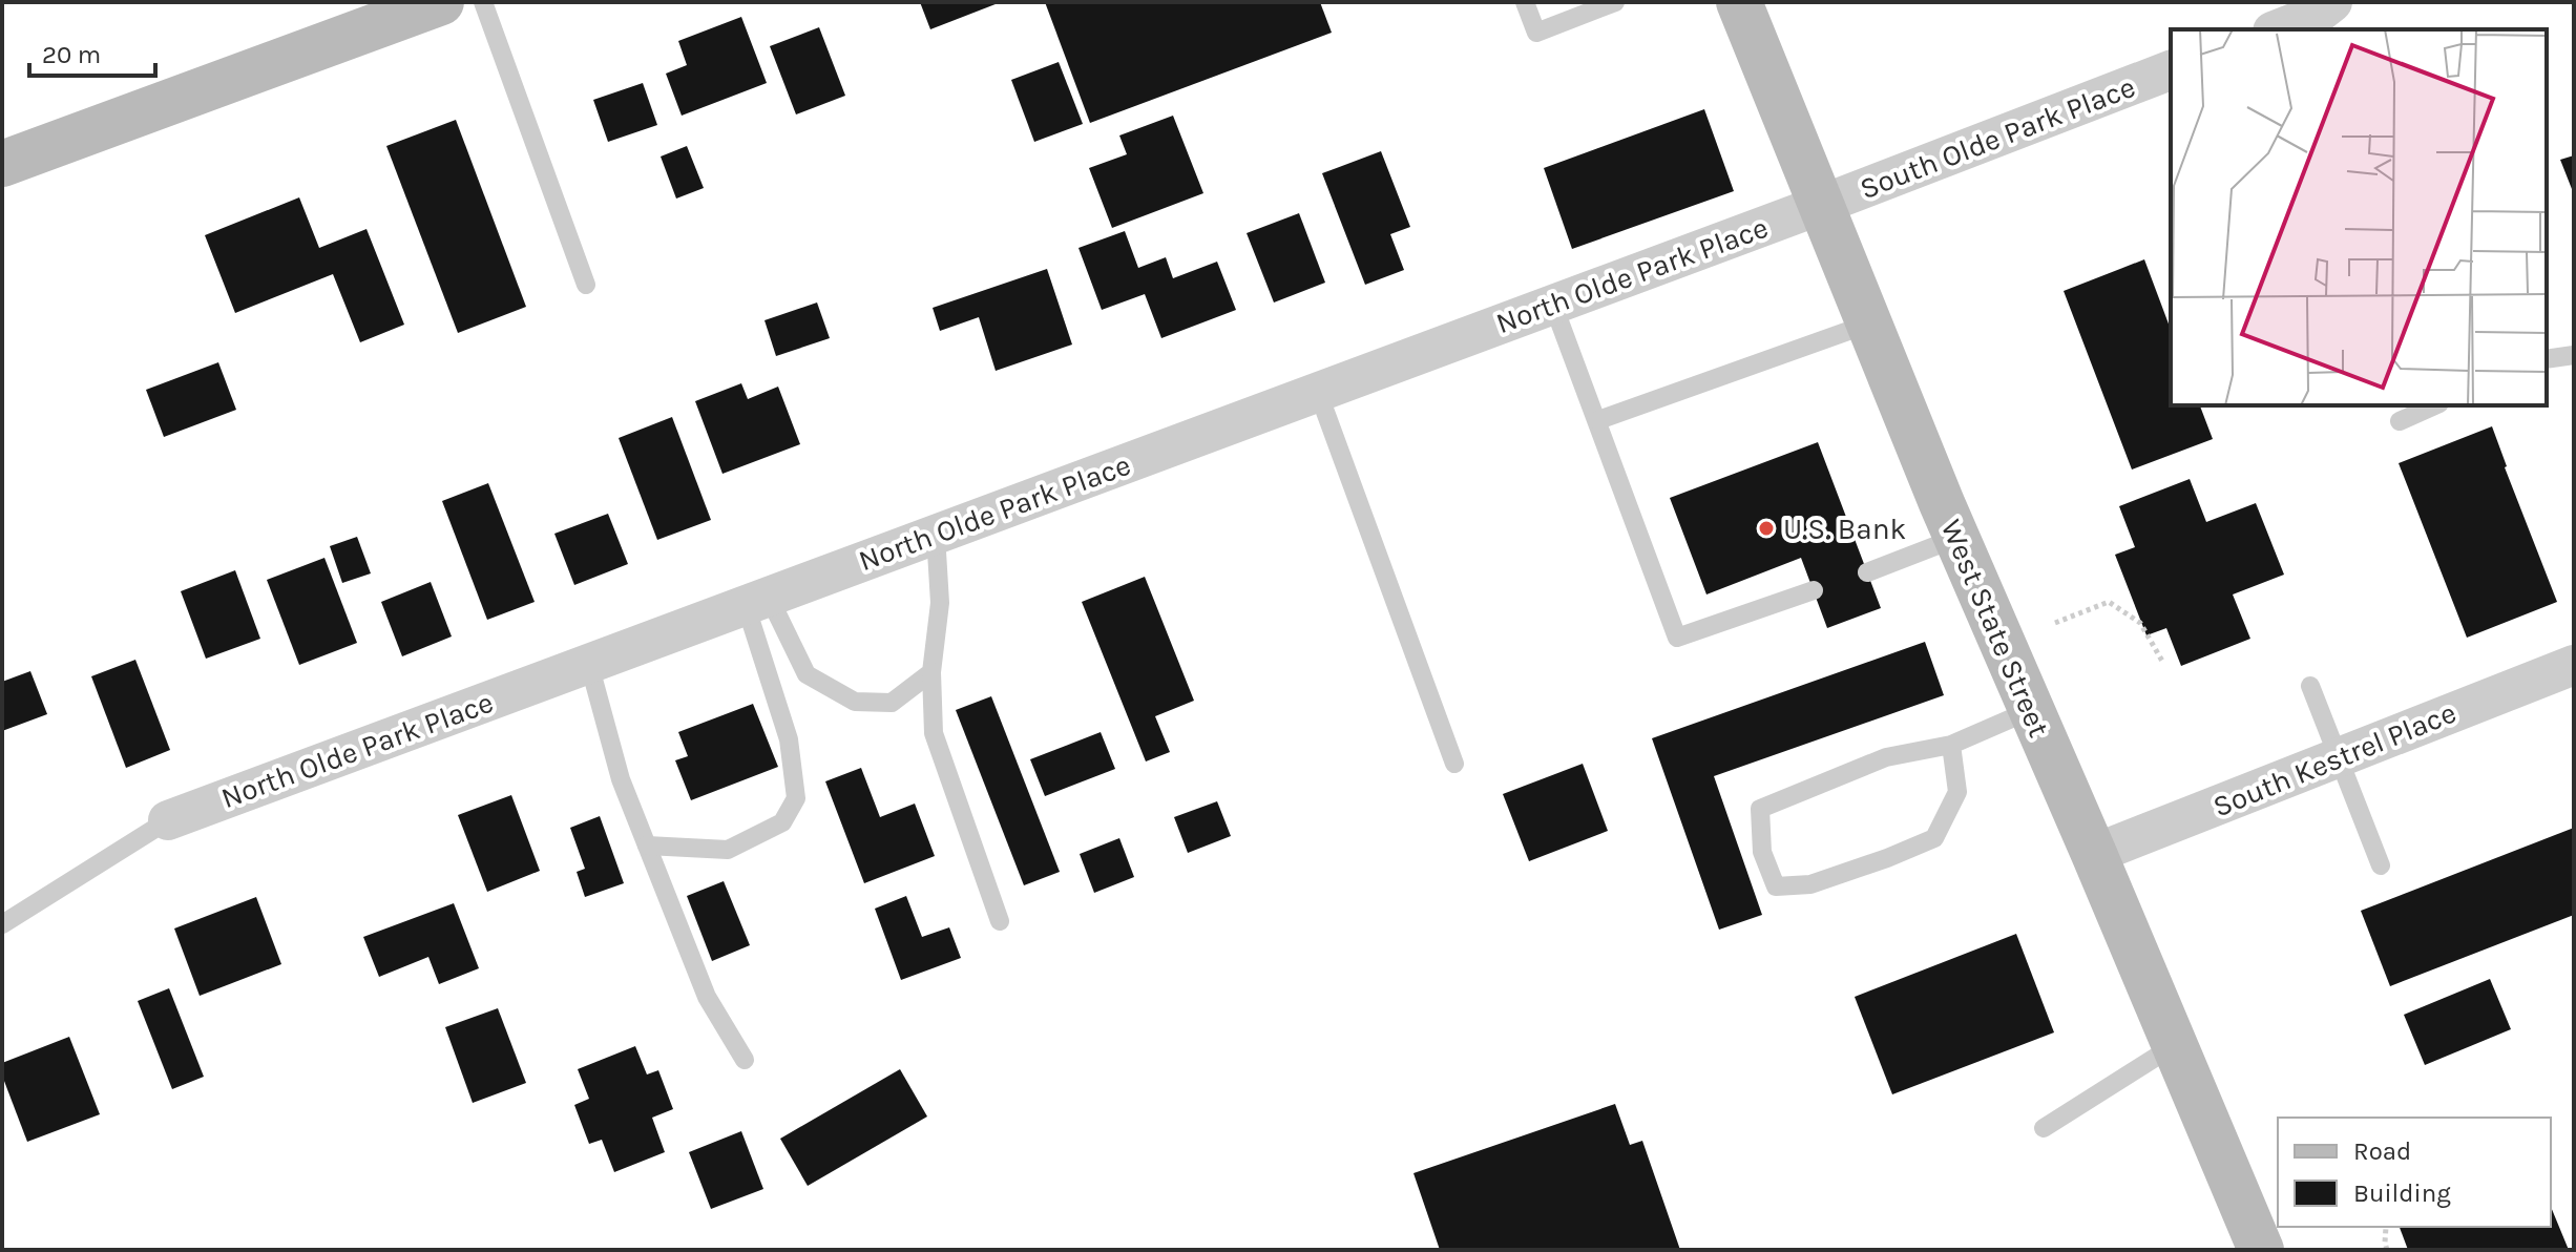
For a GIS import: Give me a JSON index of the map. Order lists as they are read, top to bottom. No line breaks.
{"streets":{"main road":["West State Street"],"street":["South Olde Park Place","North Olde Park Place","South Kestrel Place"]},"crossings":[["South Olde Park Place","North Olde Park Place"],["South Olde Park Place","West State Street"],["North Olde Park Place","West State Street"],["West State Street","South Kestrel Place"]],"places":["U.S. Bank"],"legend":["Road","Building"],"scale_bar":"20 m"}
